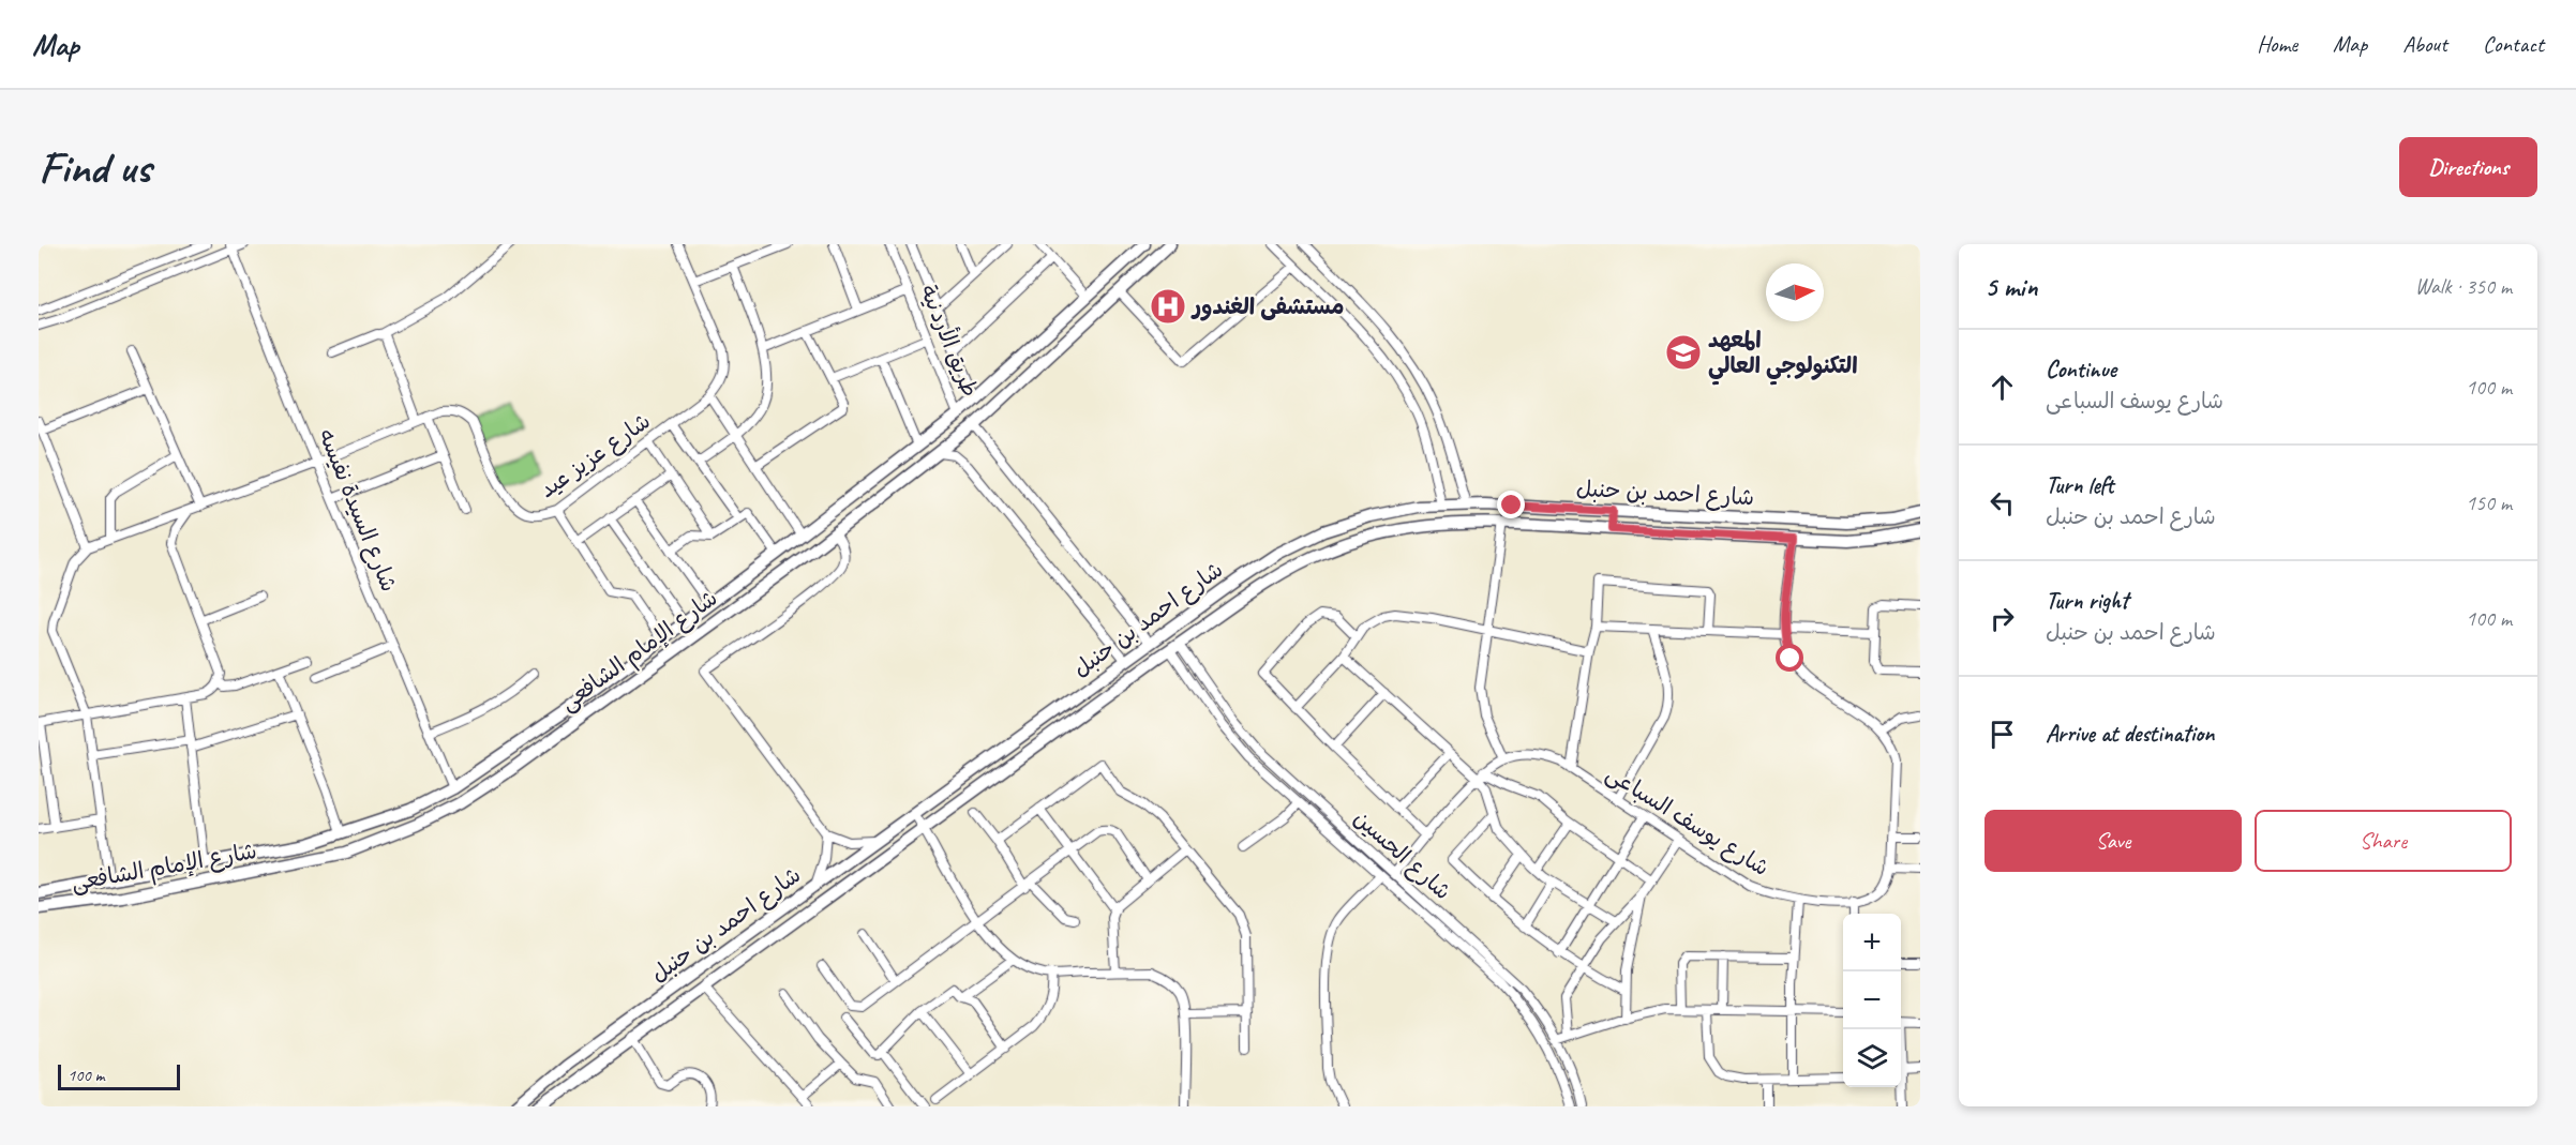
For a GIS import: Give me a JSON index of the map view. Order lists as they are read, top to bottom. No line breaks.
{"streets":{"street":["طريق الأردنية","شارع عزيز عيد","شارع احمد بن حنبل","شارع السيدة نفيسه","شارع الإمام الشافعى","شارع يوسف السباعى","شارع الحسين"]},"crossings":[["طريق الأردنية","شارع الإمام الشافعى"],["شارع عزيز عيد","شارع السيدة نفيسه"],["شارع احمد بن حنبل","شارع يوسف السباعى"],["شارع احمد بن حنبل","شارع الحسين"],["شارع السيدة نفيسه","شارع الإمام الشافعى"],["شارع يوسف السباعى","شارع الحسين"]],"places":{"hospital":["مستشفى الغندور"],"school or university":["المعهد التكنولوجي العالي"]},"scale_bar":"100 m","north":"right","page":{"header":"Map","nav":["Home","Map","About","Contact"],"buttons":["Directions",["Save","Share"]],"title":"Find us","heading":["5 min","Walk · 350 m"],"list":[["Continue","شارع يوسف السباعى","100 m"],["Turn left","شارع احمد بن حنبل","150 m"],["Turn right","شارع احمد بن حنبل","100 m"],"Arrive at destination"],"map_buttons":["+","−"],"scale":"100 m"}}
